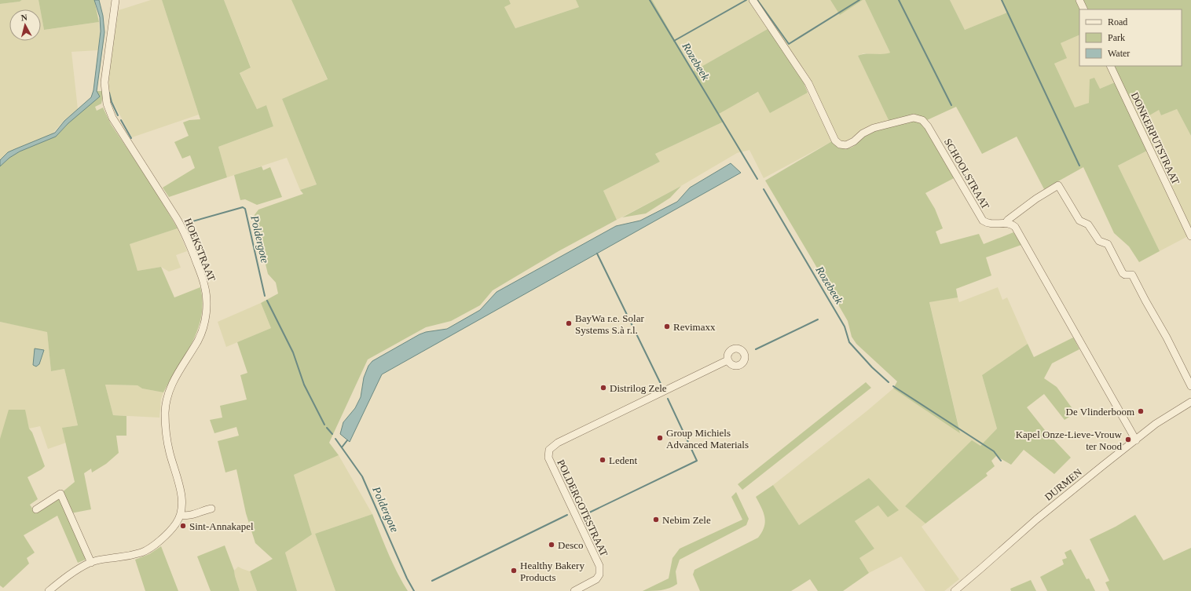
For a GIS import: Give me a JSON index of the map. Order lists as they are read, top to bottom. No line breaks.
{"streets":{"street":["DONKERPUTSTRAAT","SCHOOLSTRAAT","HOEKSTRAAT","DURMEN","POLDERGOTESTRAAT"]},"crossings":[["SCHOOLSTRAAT","DURMEN"]],"water":["Rozebeek","Poldergote"],"places":["BayWa r.e. Solar Systems S.à r.l.","Revimaxx","Distrilog Zele","De Vlinderboom","Group Michiels Advanced Materials","Kapel Onze-Lieve-Vrouw ter Nood","Ledent","Nebim Zele","Sint-Annakapel","Desco","Healthy Bakery Products"],"legend":["Road","Park","Water"],"north":"top"}
